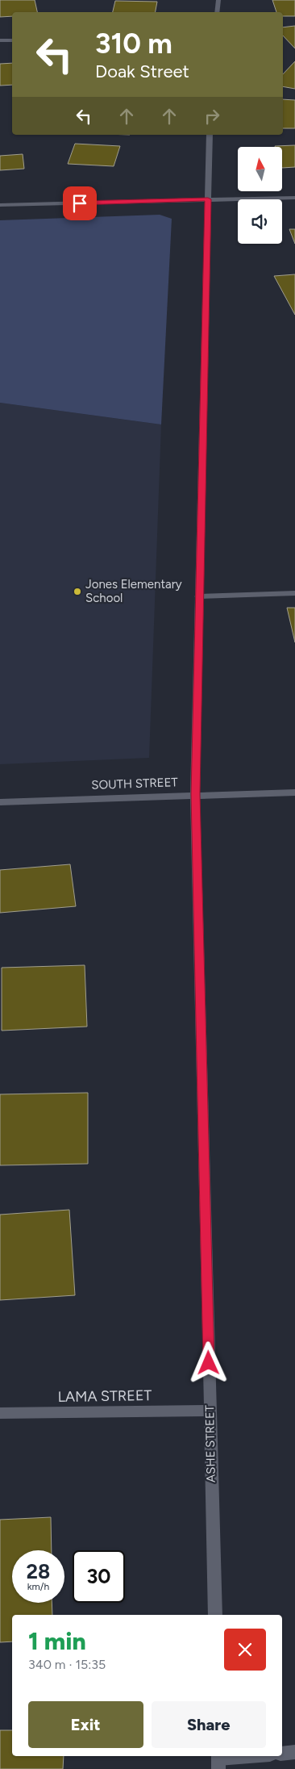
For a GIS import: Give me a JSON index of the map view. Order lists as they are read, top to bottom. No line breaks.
{"streets":{"street":["SOUTH STREET","LAMA STREET","ASHE STREET"]},"crossings":[["SOUTH STREET","ASHE STREET"],["LAMA STREET","ASHE STREET"]],"places":["Jones Elementary School"],"north":"top","page":{"turn":["310 m","Doak Street"],"speed":"28 km/h","limit":"30","heading":["1 min","340 m · 15:35"],"buttons":["Exit","Share"]}}
